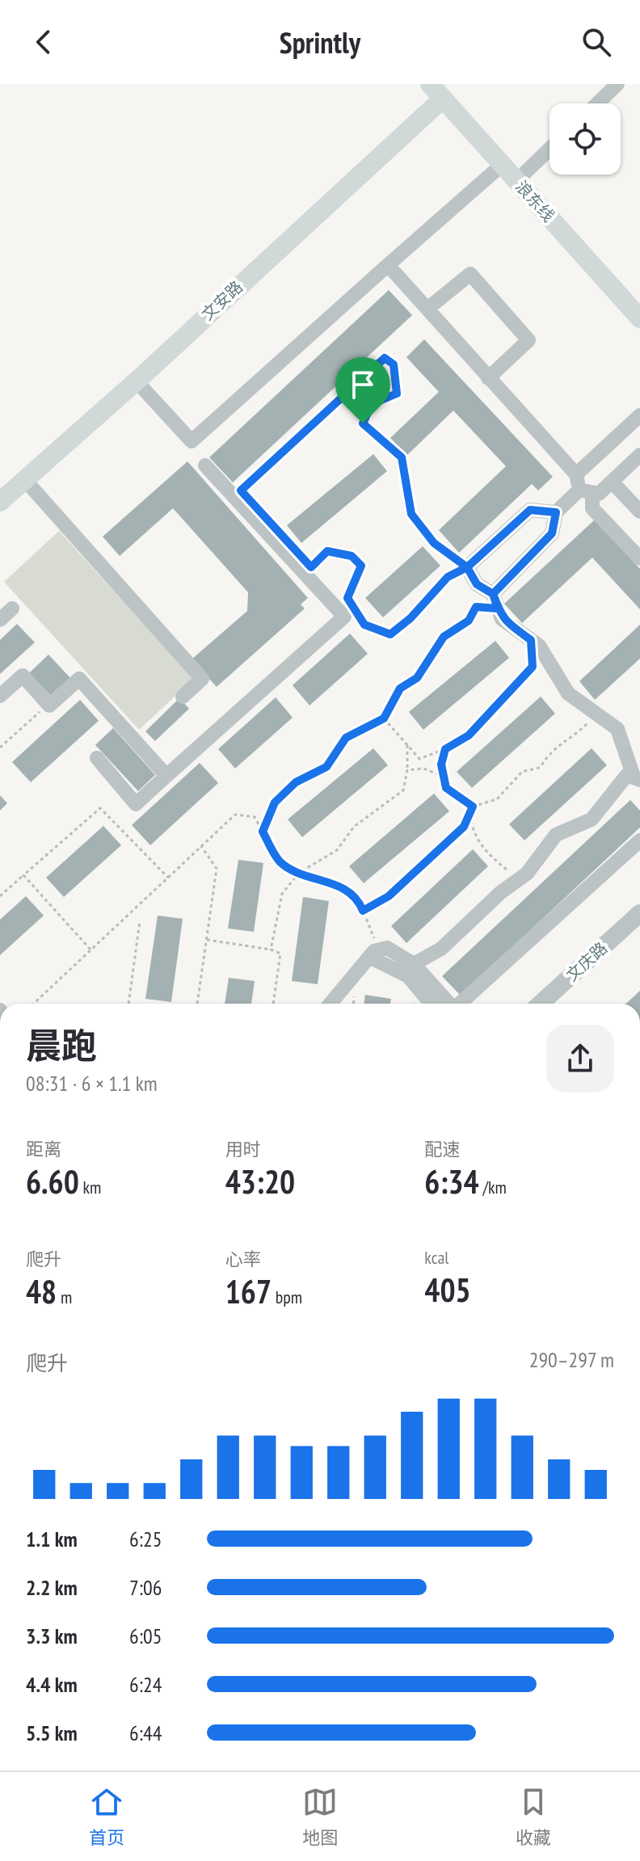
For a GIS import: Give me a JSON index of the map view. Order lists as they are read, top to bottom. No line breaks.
{"streets":{"main road":["浪东线","文安路"],"street":["文庆路"]},"crossings":[["浪东线","文安路"]],"page":{"header":"Sprintly","heading":["晨跑","08:31 · 6 × 1.1 km"],"stats":[["距离","6.60 km"],["用时","43:20"],["配速","6:34 /km"],["爬升","48 m"],["心率","167 bpm"],["kcal","405"]],"chart":["爬升","290–297 m"],"list":[{"name":"1.1 km","note":"6:25"},{"name":"2.2 km","note":"7:06"},{"name":"3.3 km","note":"6:05"},{"name":"4.4 km","note":"6:24"},{"name":"5.5 km","note":"6:44"}],"tabs":["首页","地图","收藏"]}}
